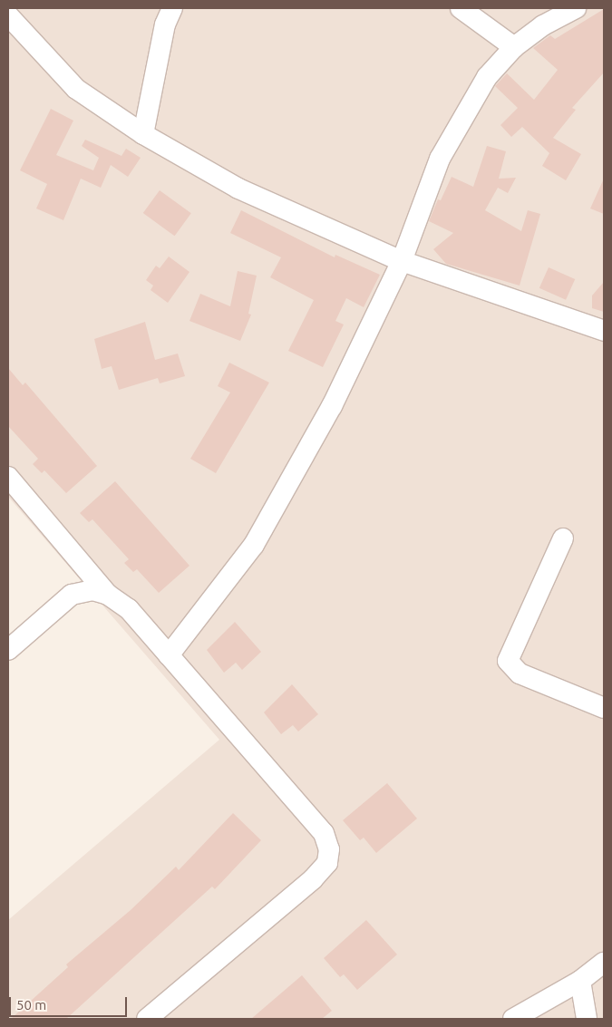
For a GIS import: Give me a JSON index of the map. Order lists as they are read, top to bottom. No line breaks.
{"scale_bar":"50 m"}
